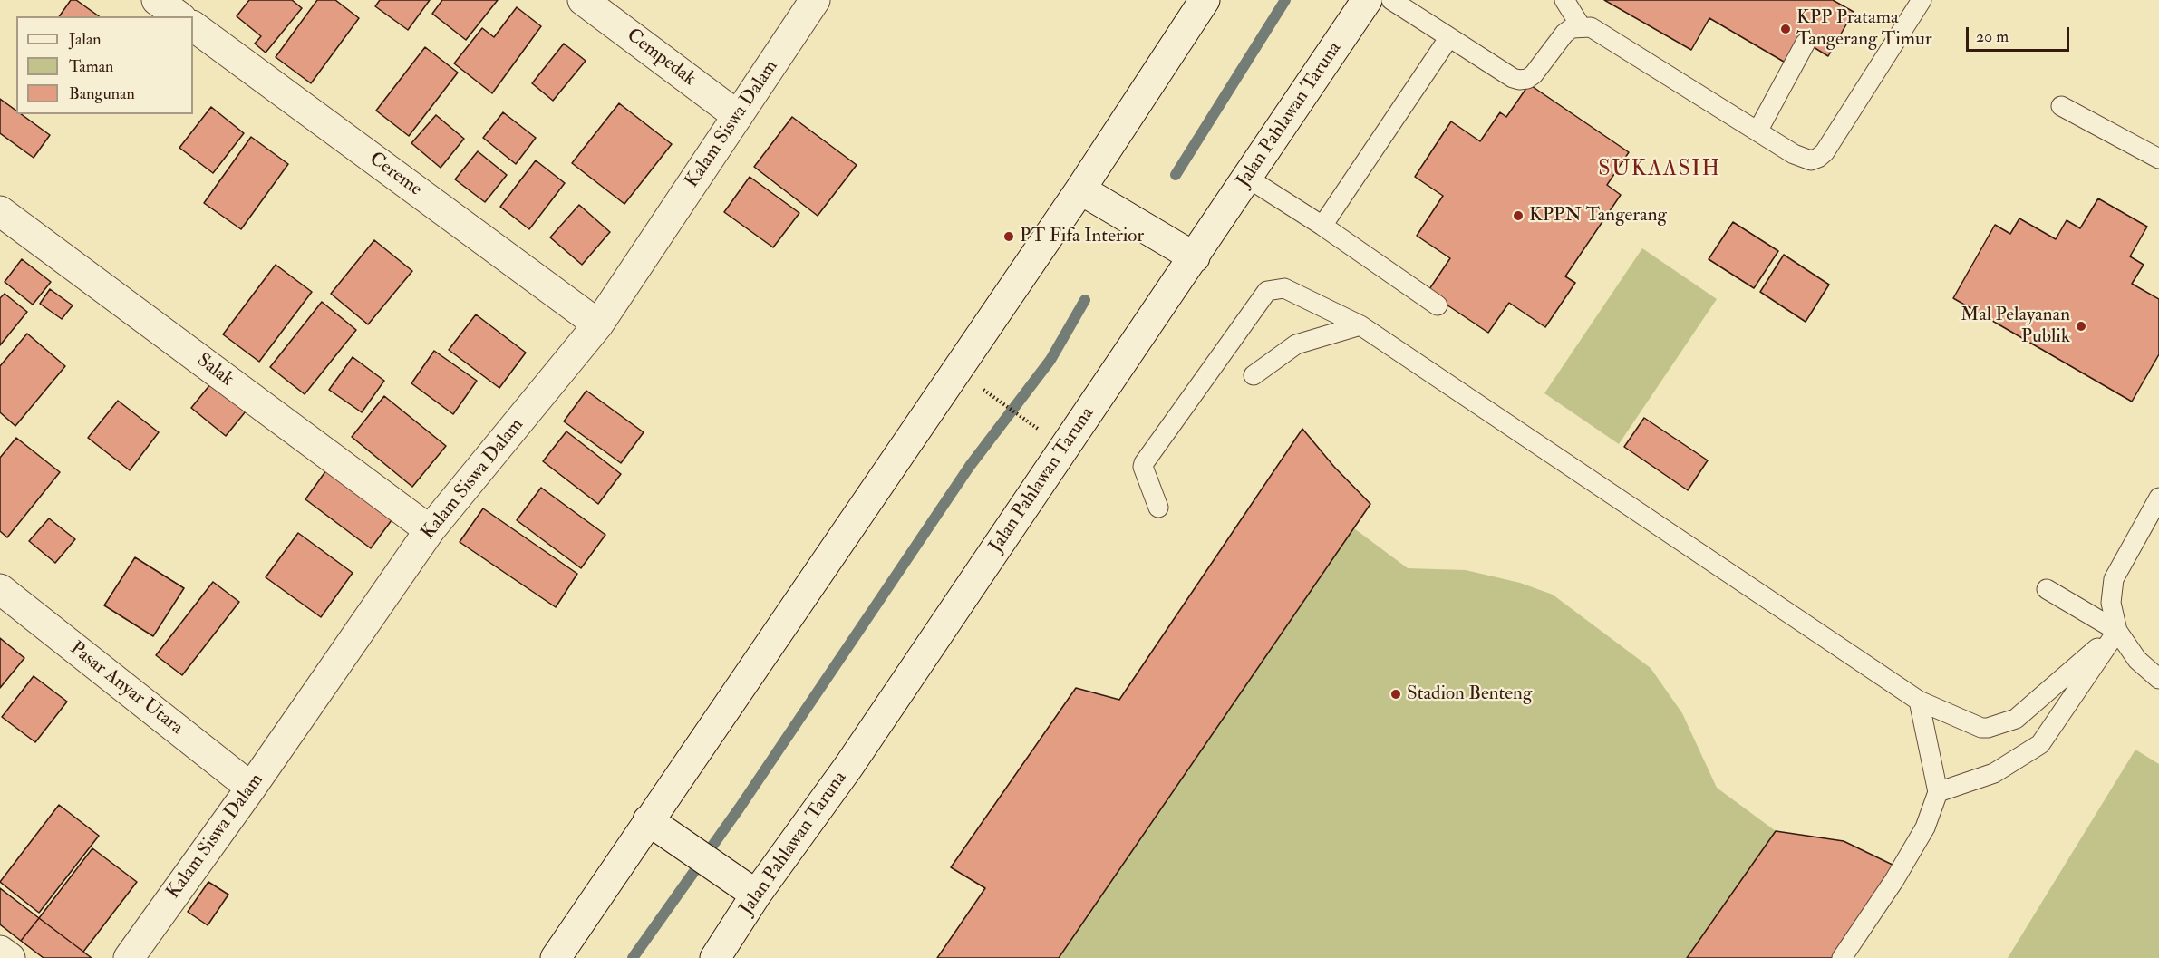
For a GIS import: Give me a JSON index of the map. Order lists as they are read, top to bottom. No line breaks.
{"streets":{"street":["Cempedak","Jalan Pahlawan Taruna","Kalam Siswa Dalam","Cereme","Salak","Pasar Anyar Utara"]},"crossings":[["Cempedak","Kalam Siswa Dalam"],["Kalam Siswa Dalam","Cereme"],["Kalam Siswa Dalam","Salak"],["Kalam Siswa Dalam","Pasar Anyar Utara"]],"districts":["SUKAASIH"],"places":["KPP Pratama Tangerang Timur","KPPN Tangerang","PT Fifa Interior","Mal Pelayanan Publik","Stadion Benteng"],"legend":["Jalan","Taman","Bangunan"],"scale_bar":"20 m"}
